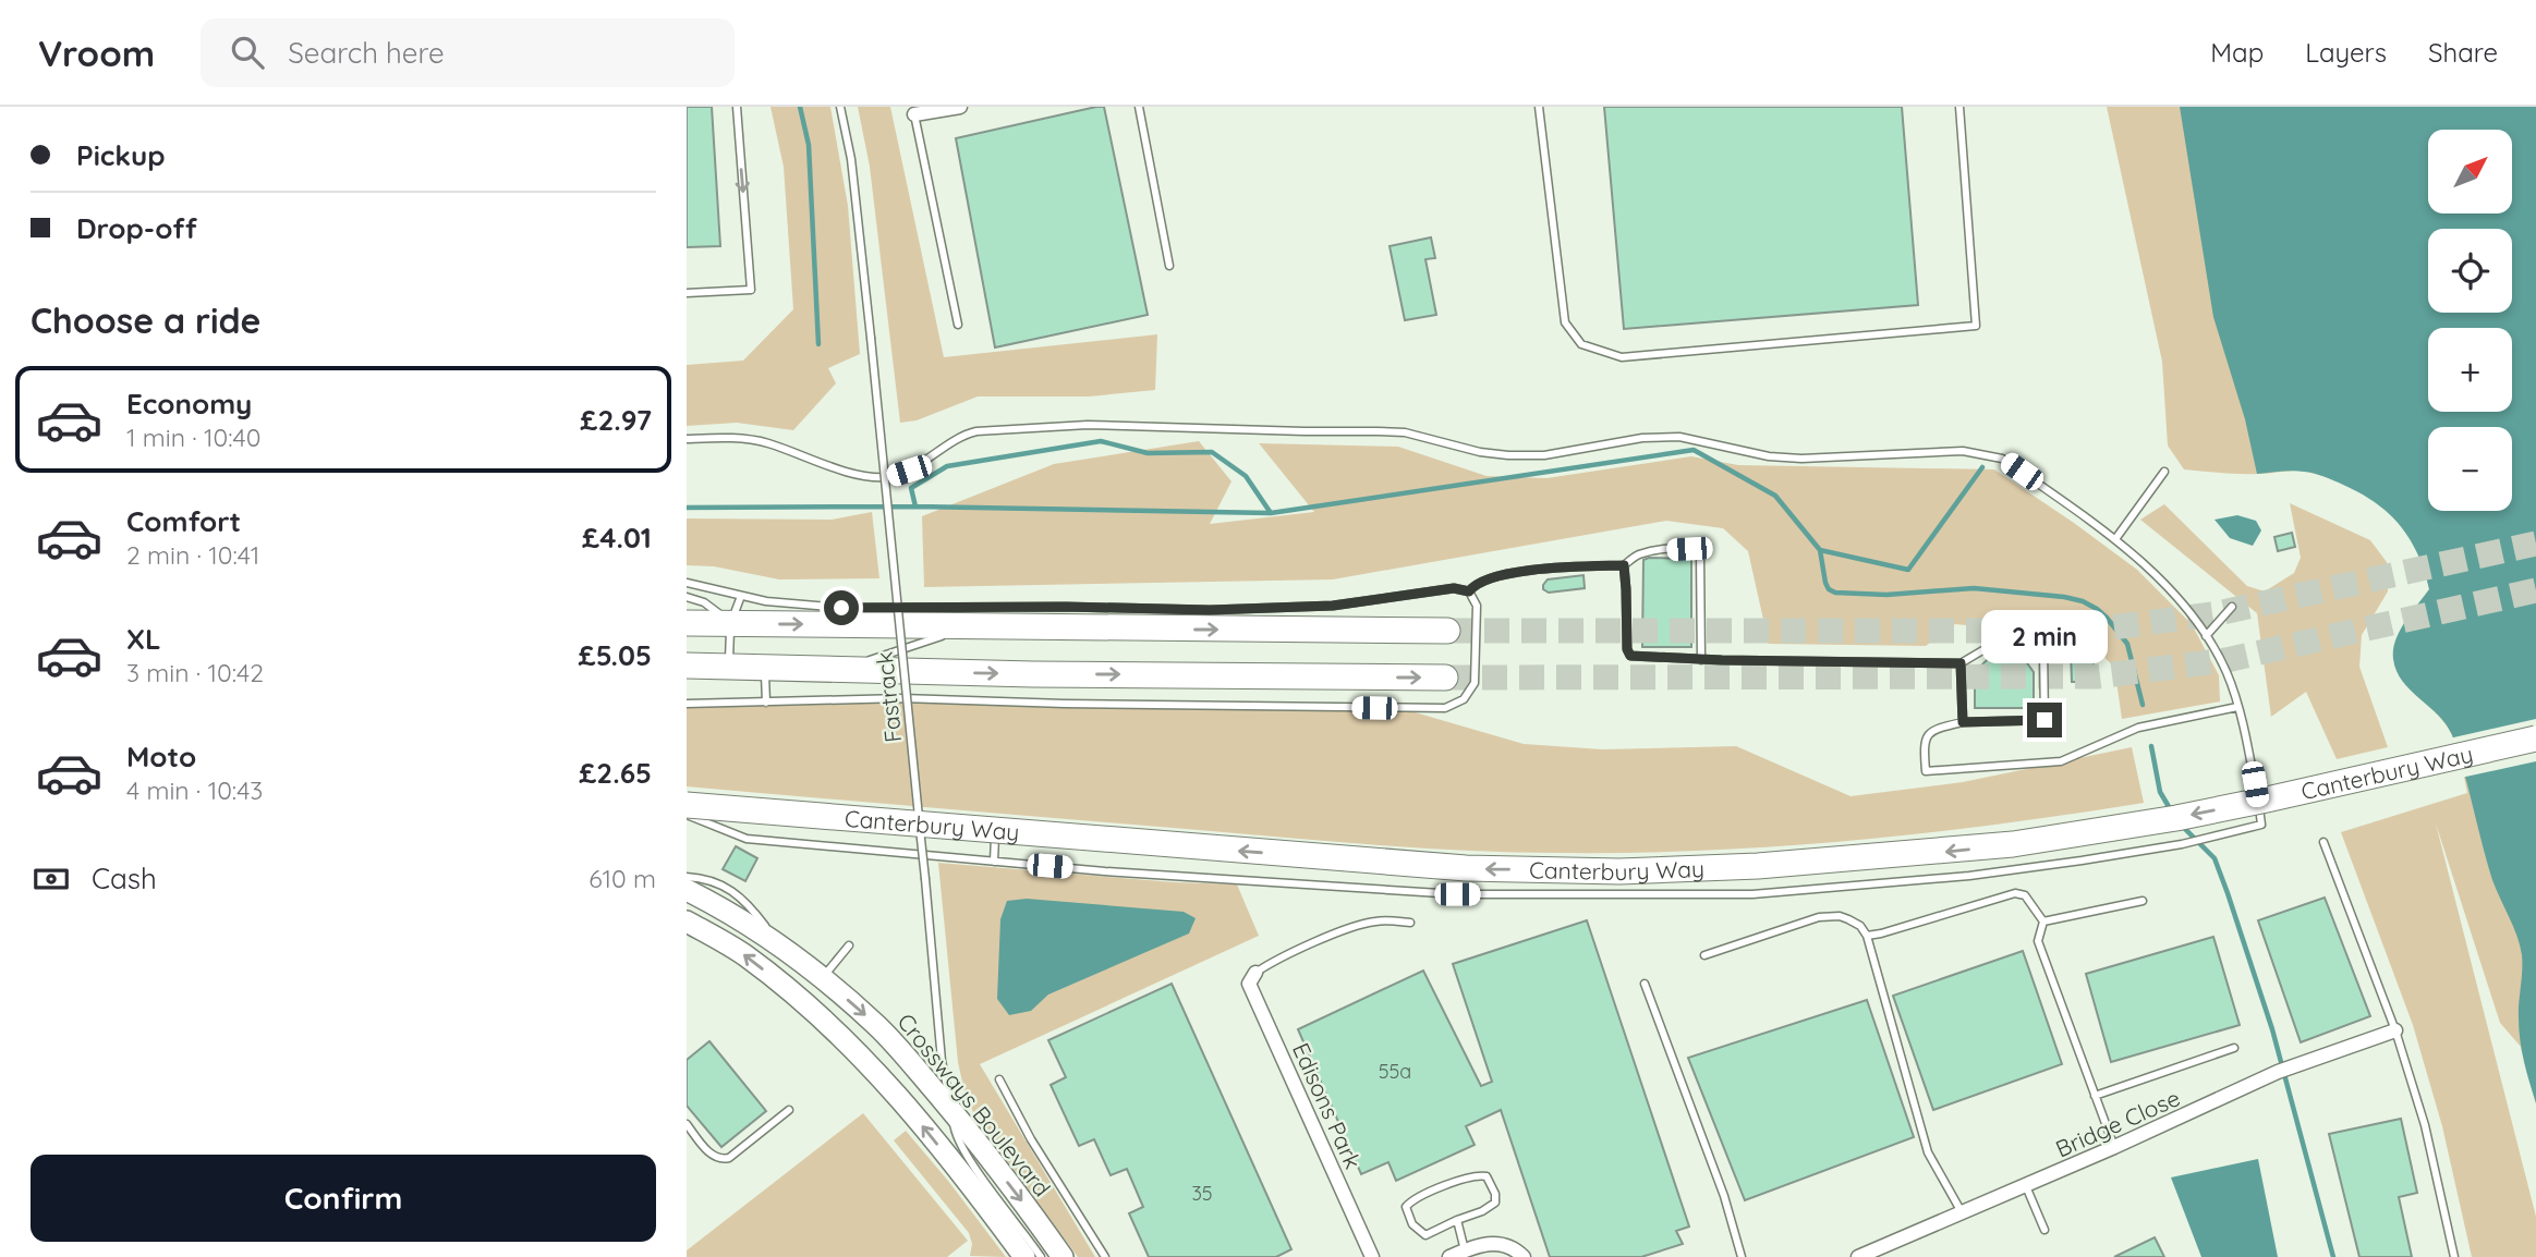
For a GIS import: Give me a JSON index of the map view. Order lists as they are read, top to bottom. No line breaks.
{"streets":{"highway":["Canterbury Way"],"main road":["Crossways Boulevard"],"street":["Edisons Park","Bridge Close"],"lane":["Fastrack"]},"crossings":[["Fastrack","Crossways Boulevard"]],"house_numbers":["55a","35"],"north":"top right","page":{"header":"Vroom","search":"Search here","nav":["Map","Layers","Share"],"banner":["Pickup","Drop-off"],"map_buttons":["+","−"],"heading":"Choose a ride","list":[{"name":"Economy","note":"1 min · 10:40","value":"£2.97"},{"name":"Comfort","note":"2 min · 10:41","value":"£4.01"},{"name":"XL","note":"3 min · 10:42","value":"£5.05"},{"name":"Moto","note":"4 min · 10:43","value":"£2.65"}],"bubble":"2 min","pay":["Cash","610 m"],"buttons":"Confirm"}}
